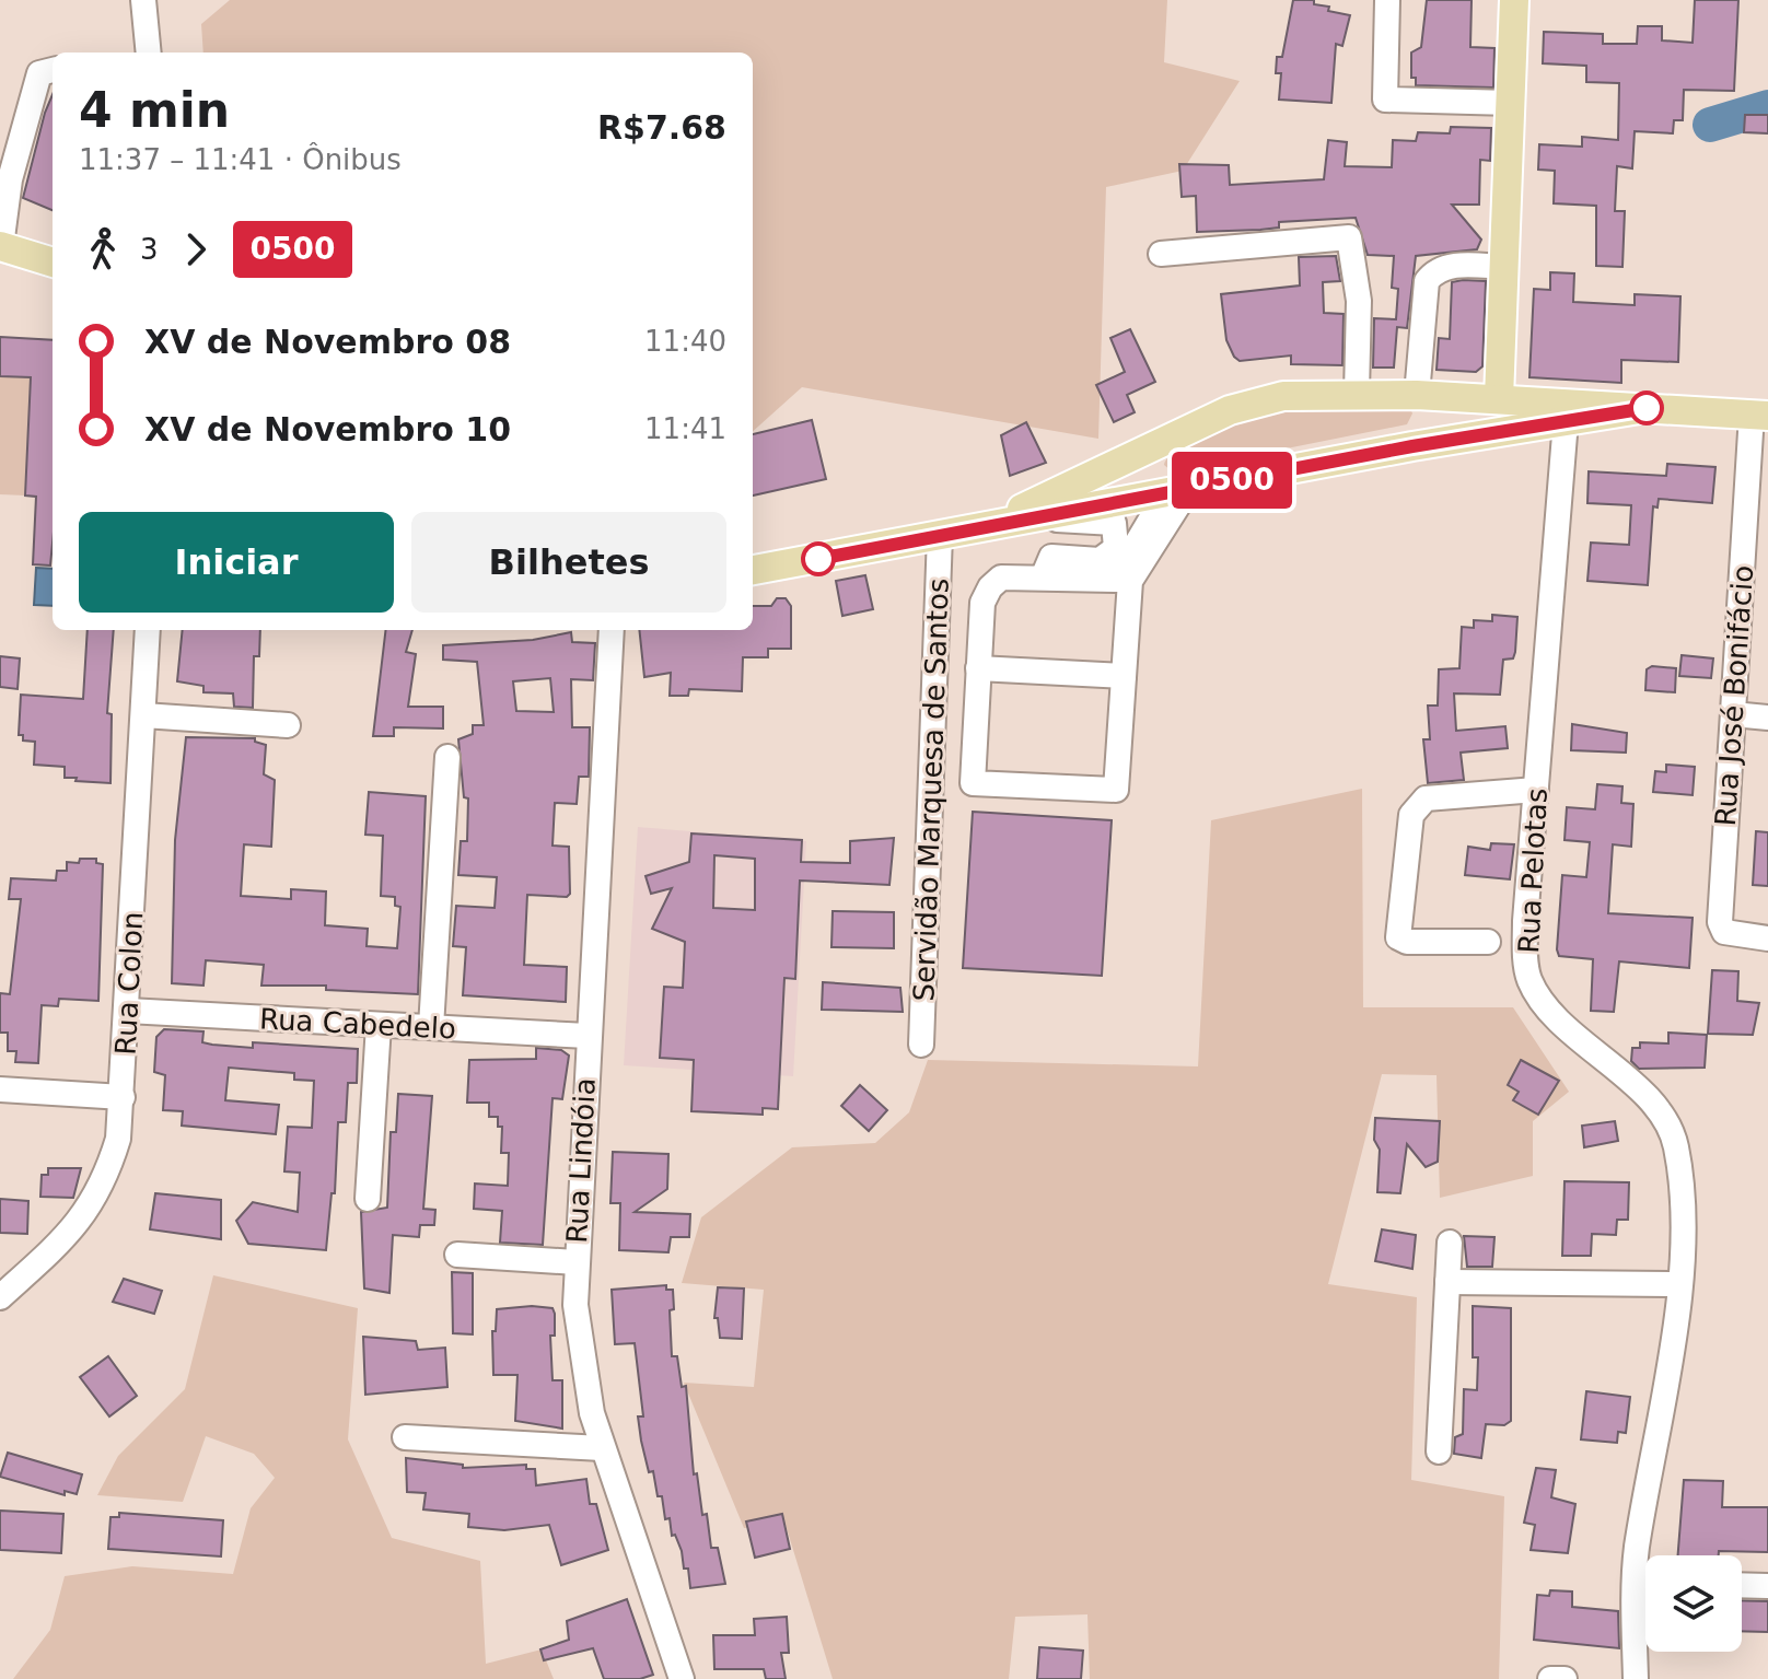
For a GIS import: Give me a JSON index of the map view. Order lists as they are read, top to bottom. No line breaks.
{"streets":{"street":["Rua José Bonifácio","Servidão Marquesa de Santos","Rua Pelotas","Rua Colon","Rua Cabedelo","Rua Lindóia"]},"crossings":[["Rua Colon","Rua Cabedelo"],["Rua Cabedelo","Rua Lindóia"]],"lines":["bus line 0500"],"page":{"on_map":"0500","heading":["4 min","11:37 – 11:41 · Ônibus","R$7.68"],"legs":["3","0500"],"list":[{"name":"XV de Novembro 08","value":"11:40"},{"name":"XV de Novembro 10","value":"11:41"}],"buttons":["Iniciar","Bilhetes"]}}
